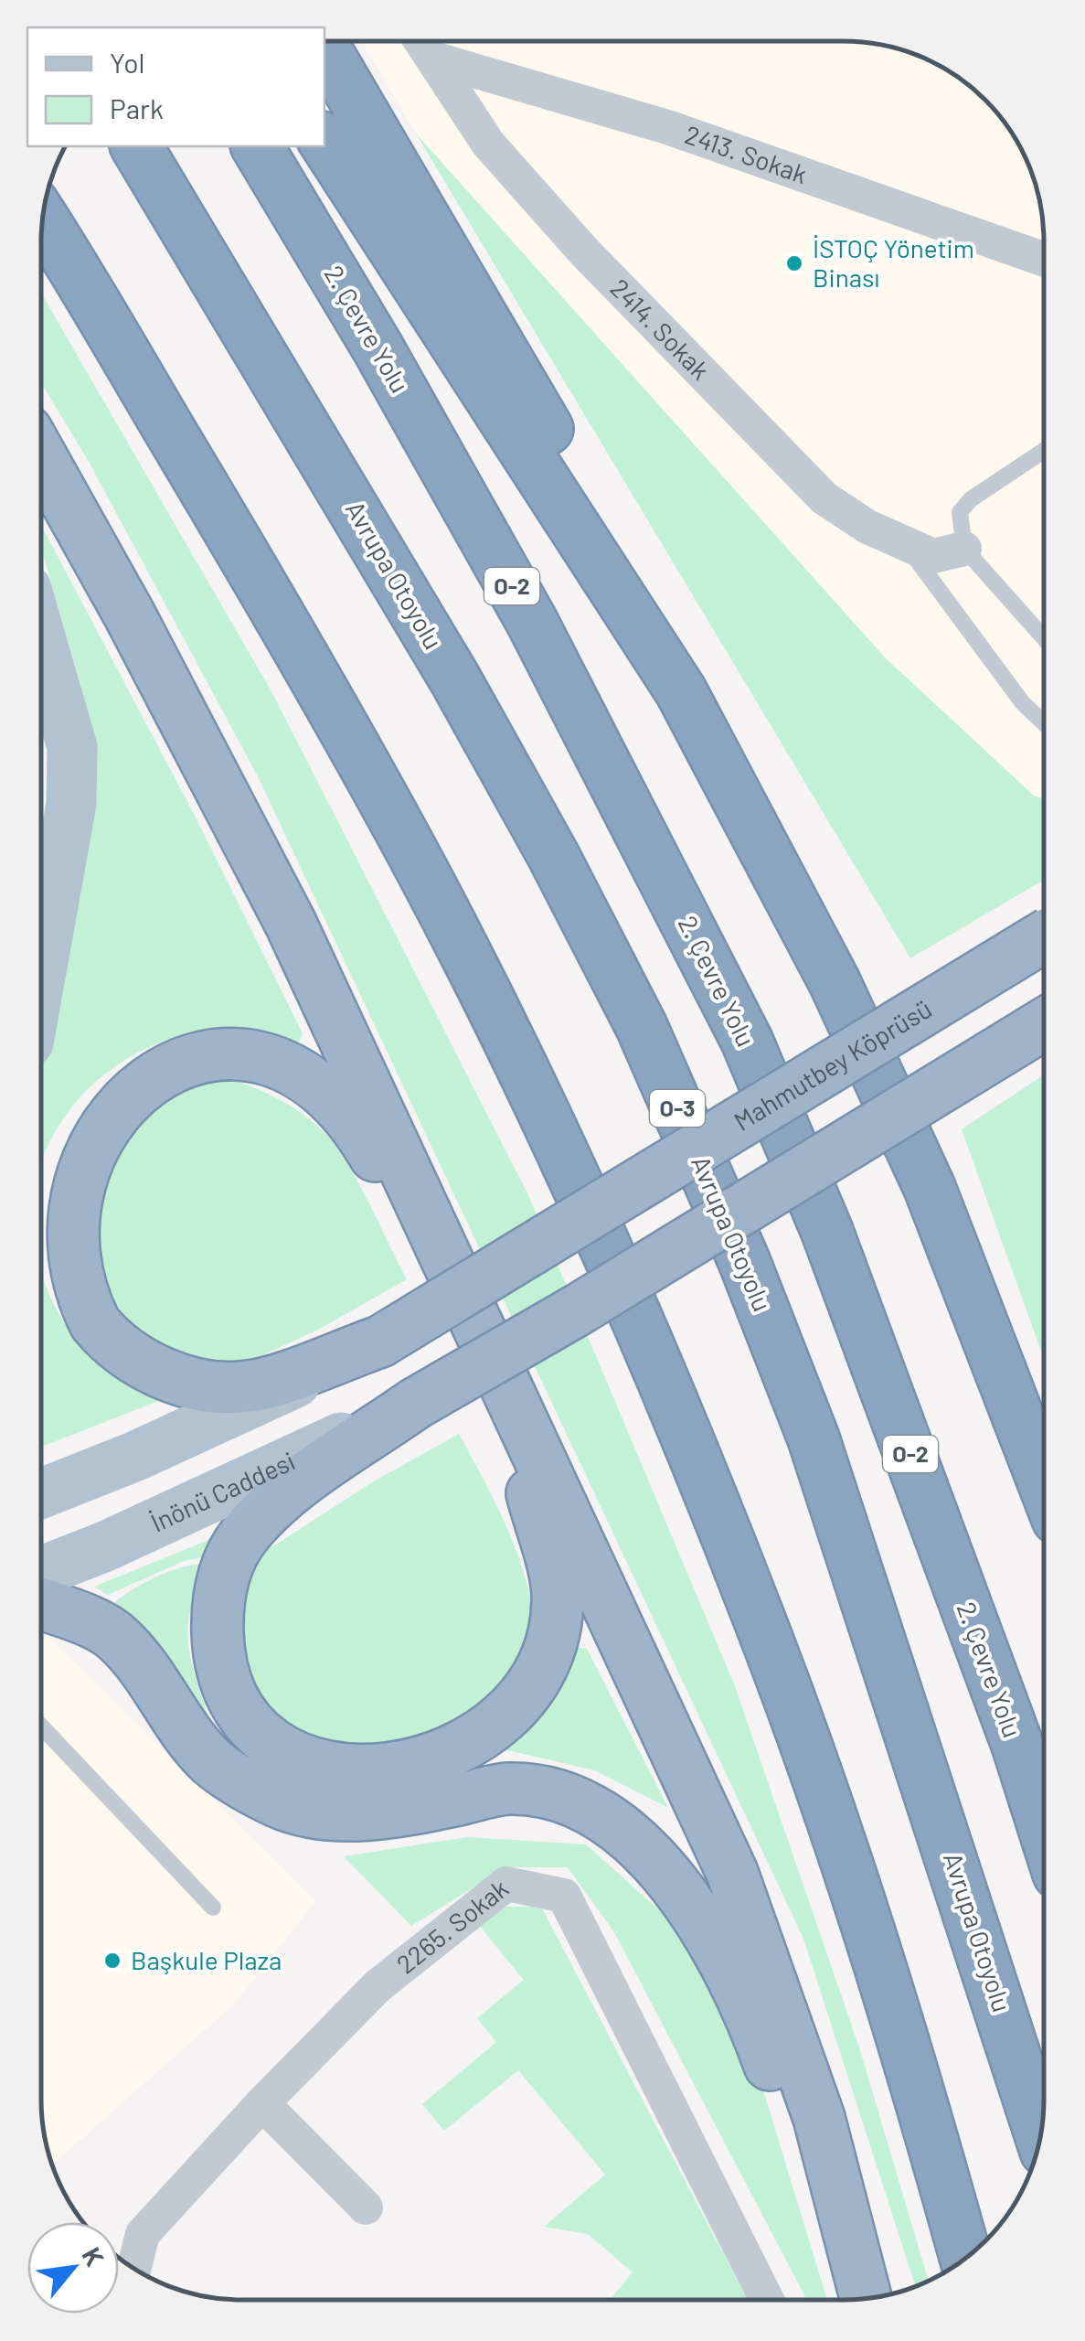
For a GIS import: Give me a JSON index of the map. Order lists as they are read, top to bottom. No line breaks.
{"streets":{"highway":["2. Çevre Yolu","Avrupa Otoyolu","O-2","Mahmutbey Köprüsü","O-3"],"main road":["İnönü Caddesi"],"street":["2413. Sokak","2414. Sokak","2265. Sokak"]},"crossings":[["2413. Sokak","2414. Sokak"]],"places":["İSTOÇ Yönetim Binası","Başkule Plaza"],"legend":["Yol","Park"],"north":"top right"}
